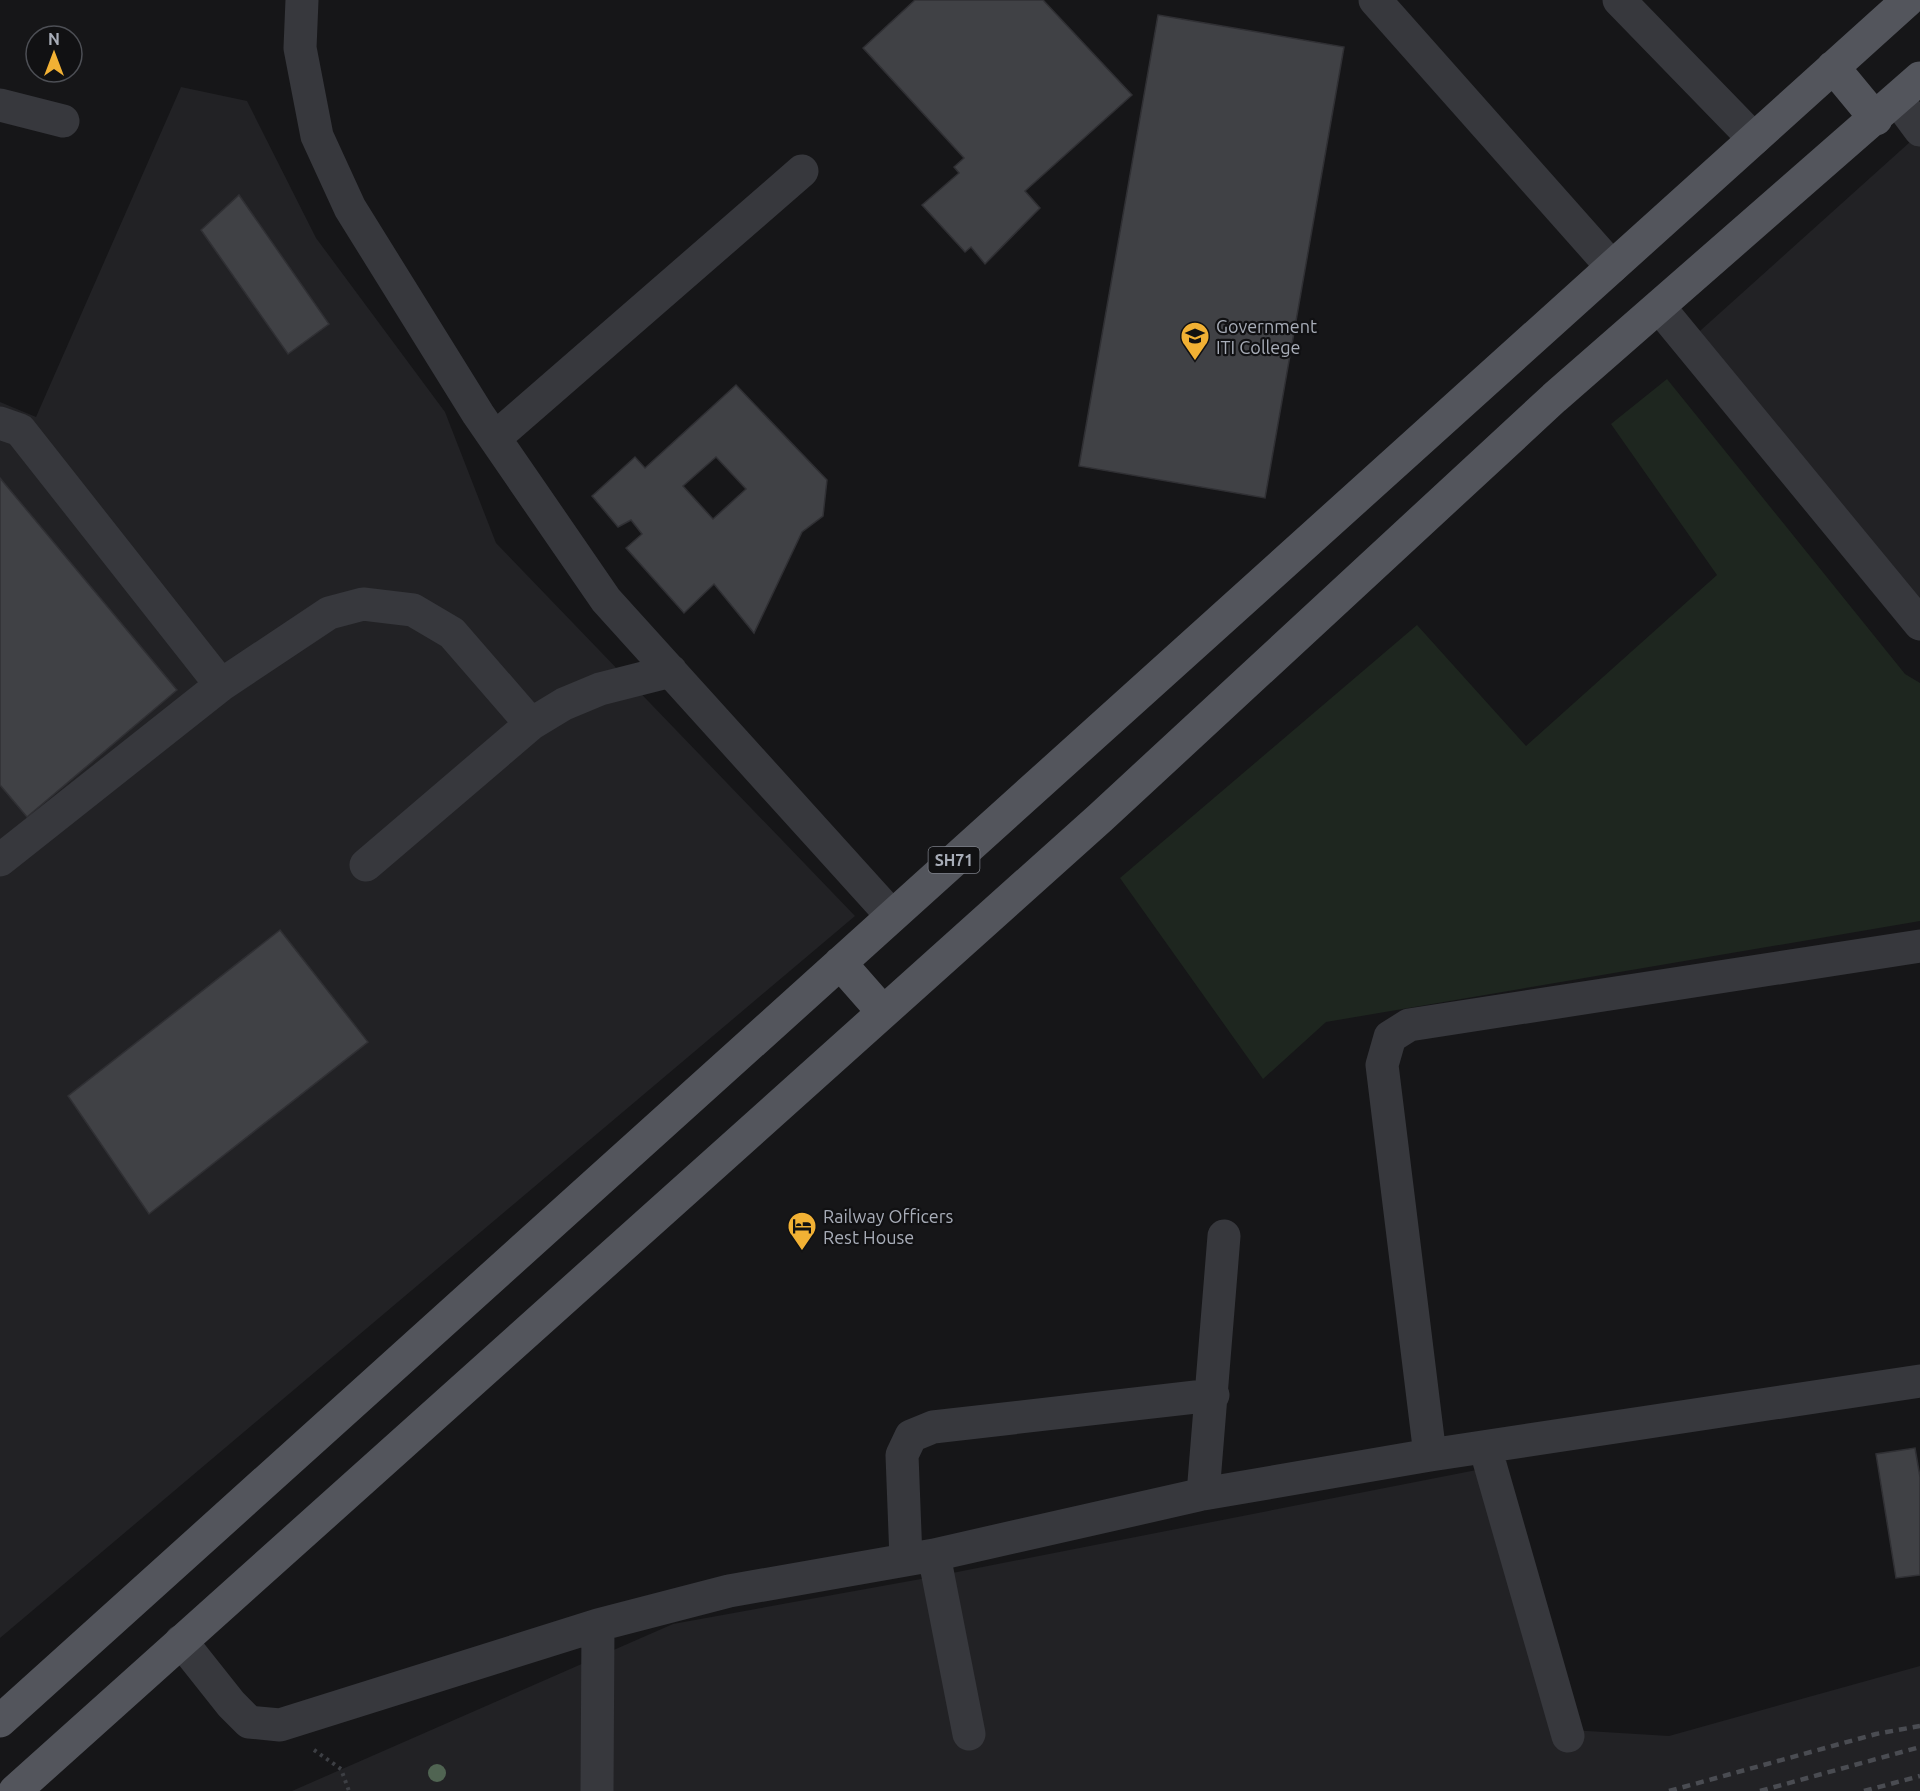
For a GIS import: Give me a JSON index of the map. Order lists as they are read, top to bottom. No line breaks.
{"streets":{"main road":["SH71"]},"places":{"school or university":["Government ITI College"],"hotel":["Railway Officers Rest House"]},"north":"top"}
